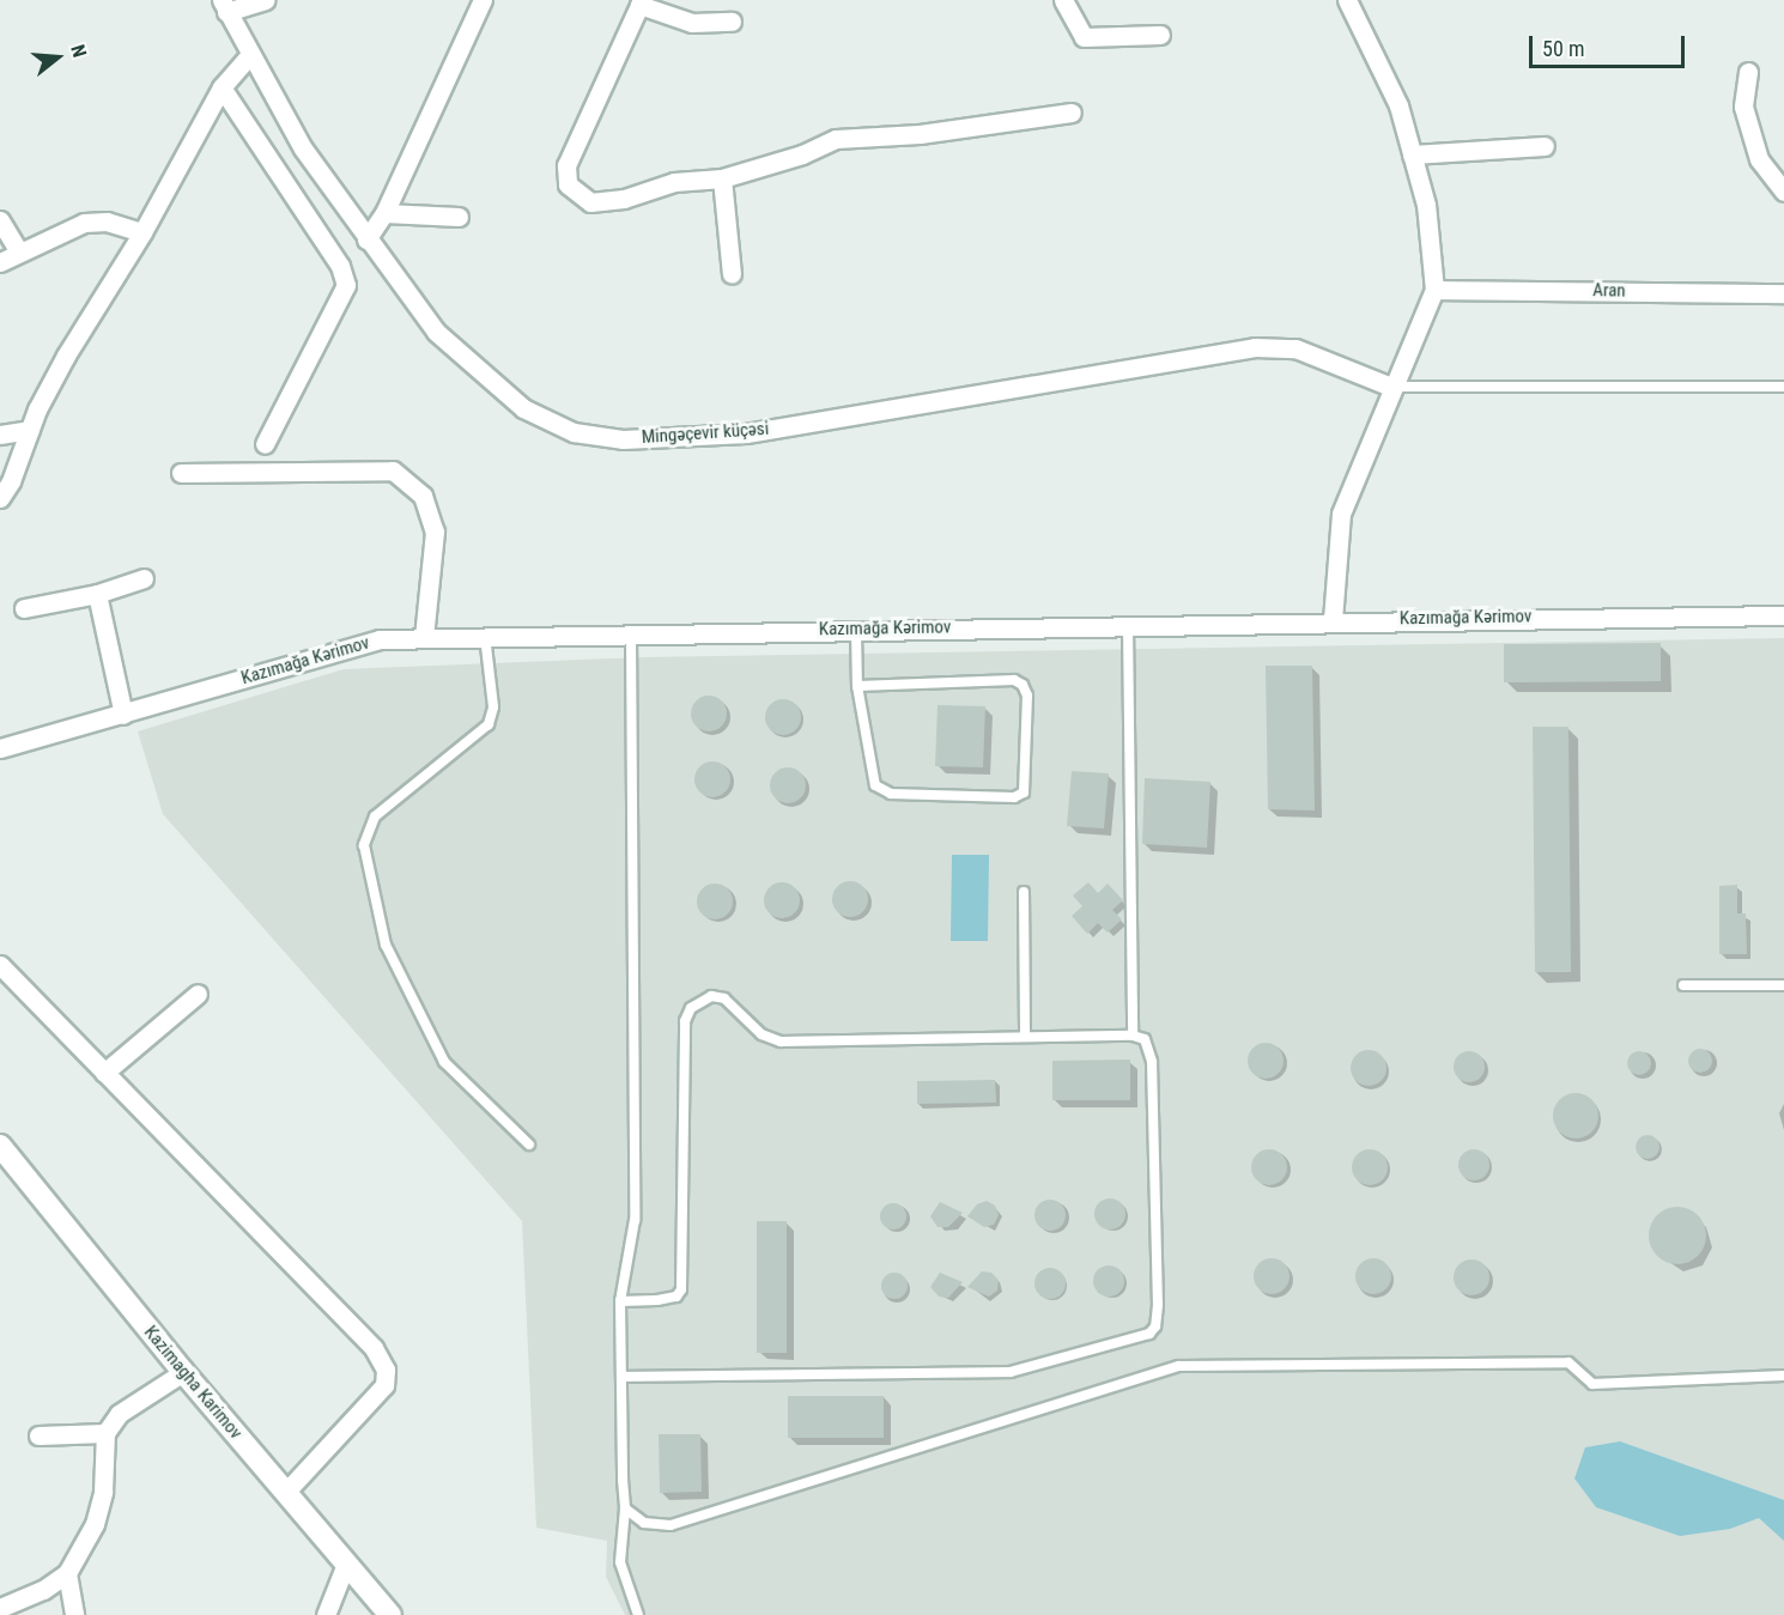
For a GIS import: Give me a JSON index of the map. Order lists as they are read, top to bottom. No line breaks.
{"streets":{"street":["Aran","Mingəçevir küçəsi","Kazımağa Kərimov","Kazimagha Karimov"]},"scale_bar":"50 m","north":"right"}
